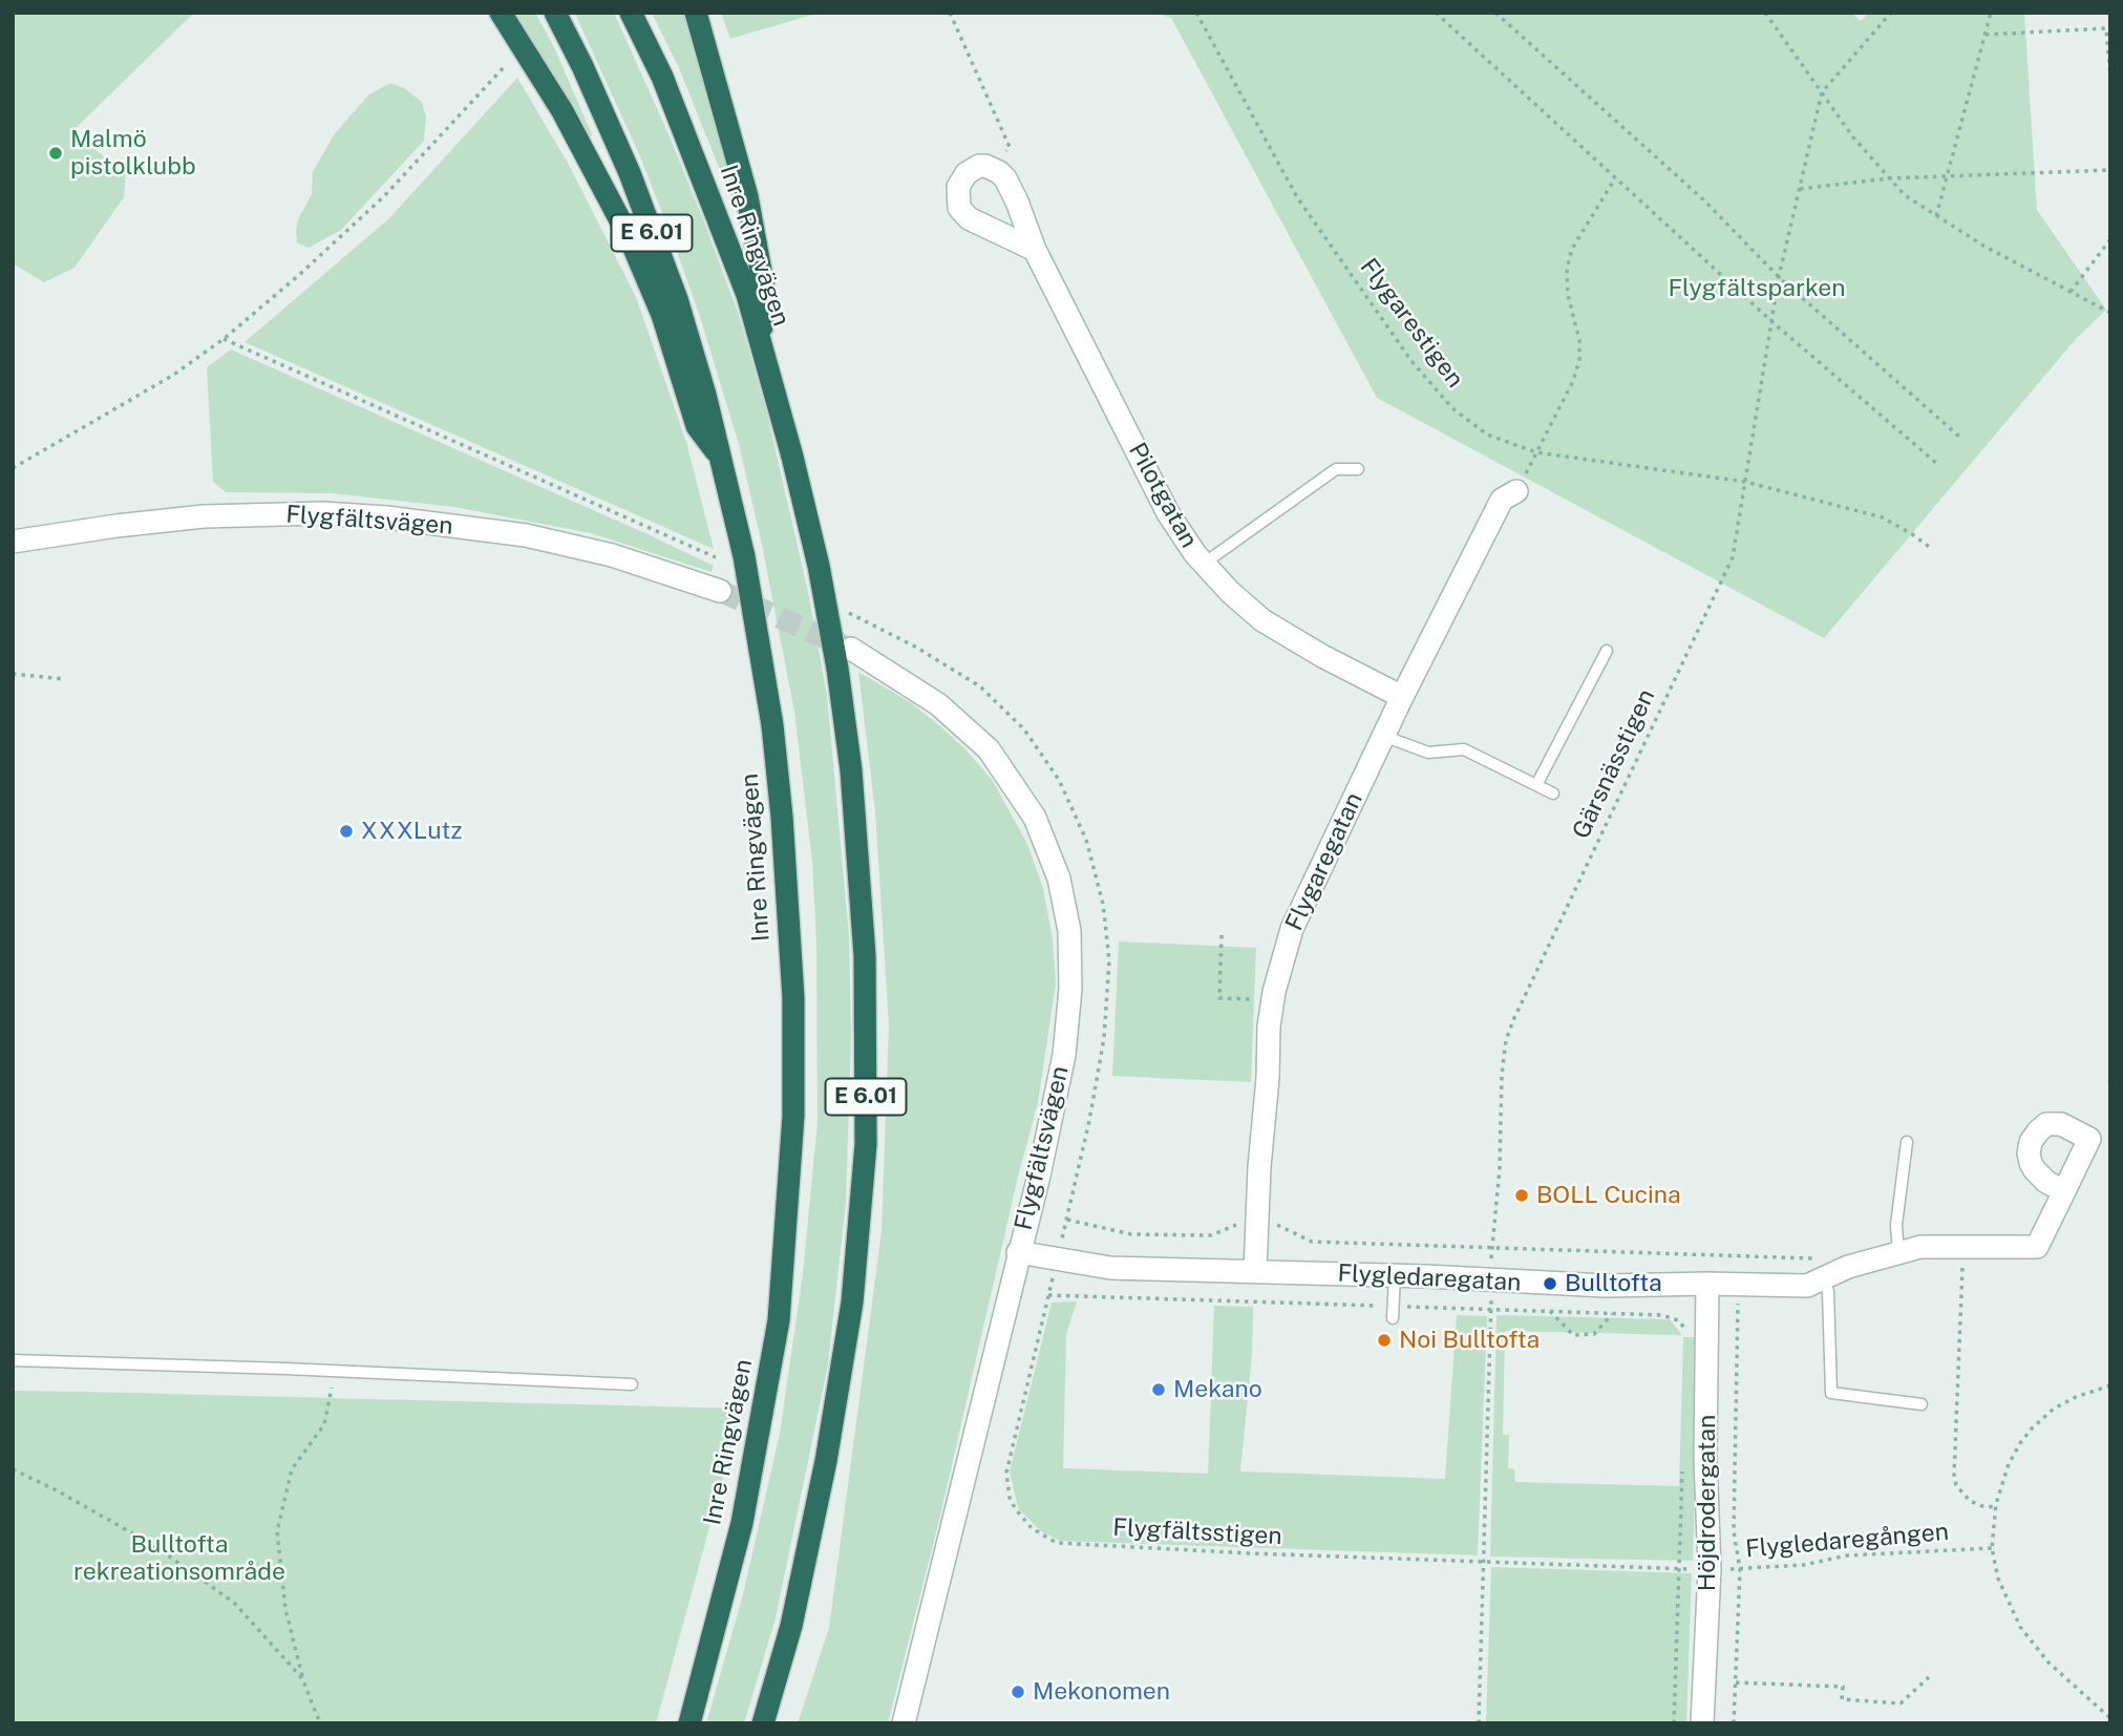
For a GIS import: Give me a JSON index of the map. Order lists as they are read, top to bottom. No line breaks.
{"streets":{"highway":["E 6.01","Inre Ringvägen"],"street":["Pilotgatan","Flygfältsvägen","Flygaregatan","Flygledaregatan","Höjdrodergatan"],"path":["Flygarestigen","Gärsnässtigen","Flygfältsstigen","Flygledaregången"]},"crossings":[["Flygarestigen","Gärsnässtigen"],["Pilotgatan","Flygaregatan"],["Flygfältsvägen","Flygledaregatan"],["Gärsnässtigen","Flygledaregatan"],["Gärsnässtigen","Flygfältsstigen"],["Gärsnässtigen","Flygledaregången"],["Flygaregatan","Flygledaregatan"],["Flygledaregatan","Höjdrodergatan"],["Flygledaregatan","Flygfältsstigen"],["Höjdrodergatan","Flygledaregången"],["Flygfältsstigen","Flygledaregången"]],"parks":["Flygfältsparken","Bulltofta rekreationsområde"],"places":["Malmö pistolklubb","XXXLutz","BOLL Cucina","Bulltofta","Noi Bulltofta","Mekano","Mekonomen"]}
